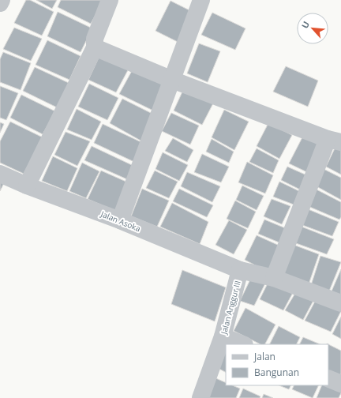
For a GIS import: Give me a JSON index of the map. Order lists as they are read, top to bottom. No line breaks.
{"streets":{"street":["Jalan Asoka","Jalan Anggur III"]},"crossings":[["Jalan Asoka","Jalan Anggur III"]],"legend":["Jalan","Bangunan"],"north":"top left"}
